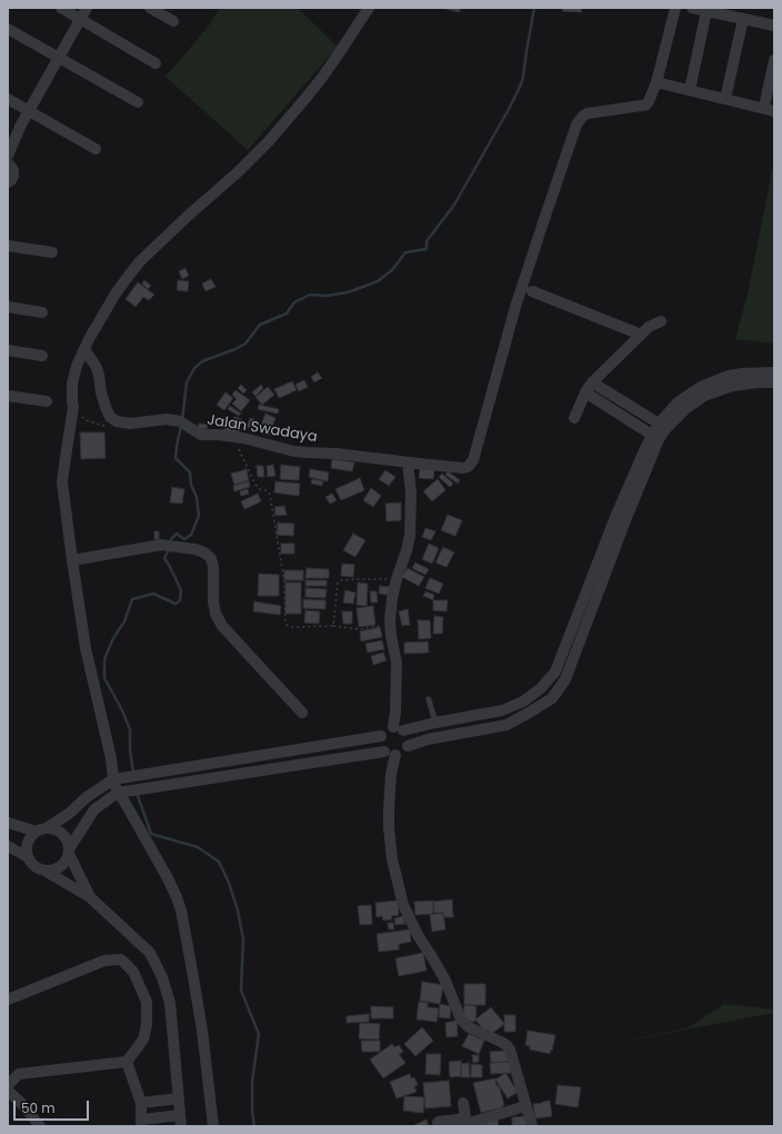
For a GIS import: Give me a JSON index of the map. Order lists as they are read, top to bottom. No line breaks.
{"streets":{"street":["Jalan Swadaya"]},"scale_bar":"50 m"}
